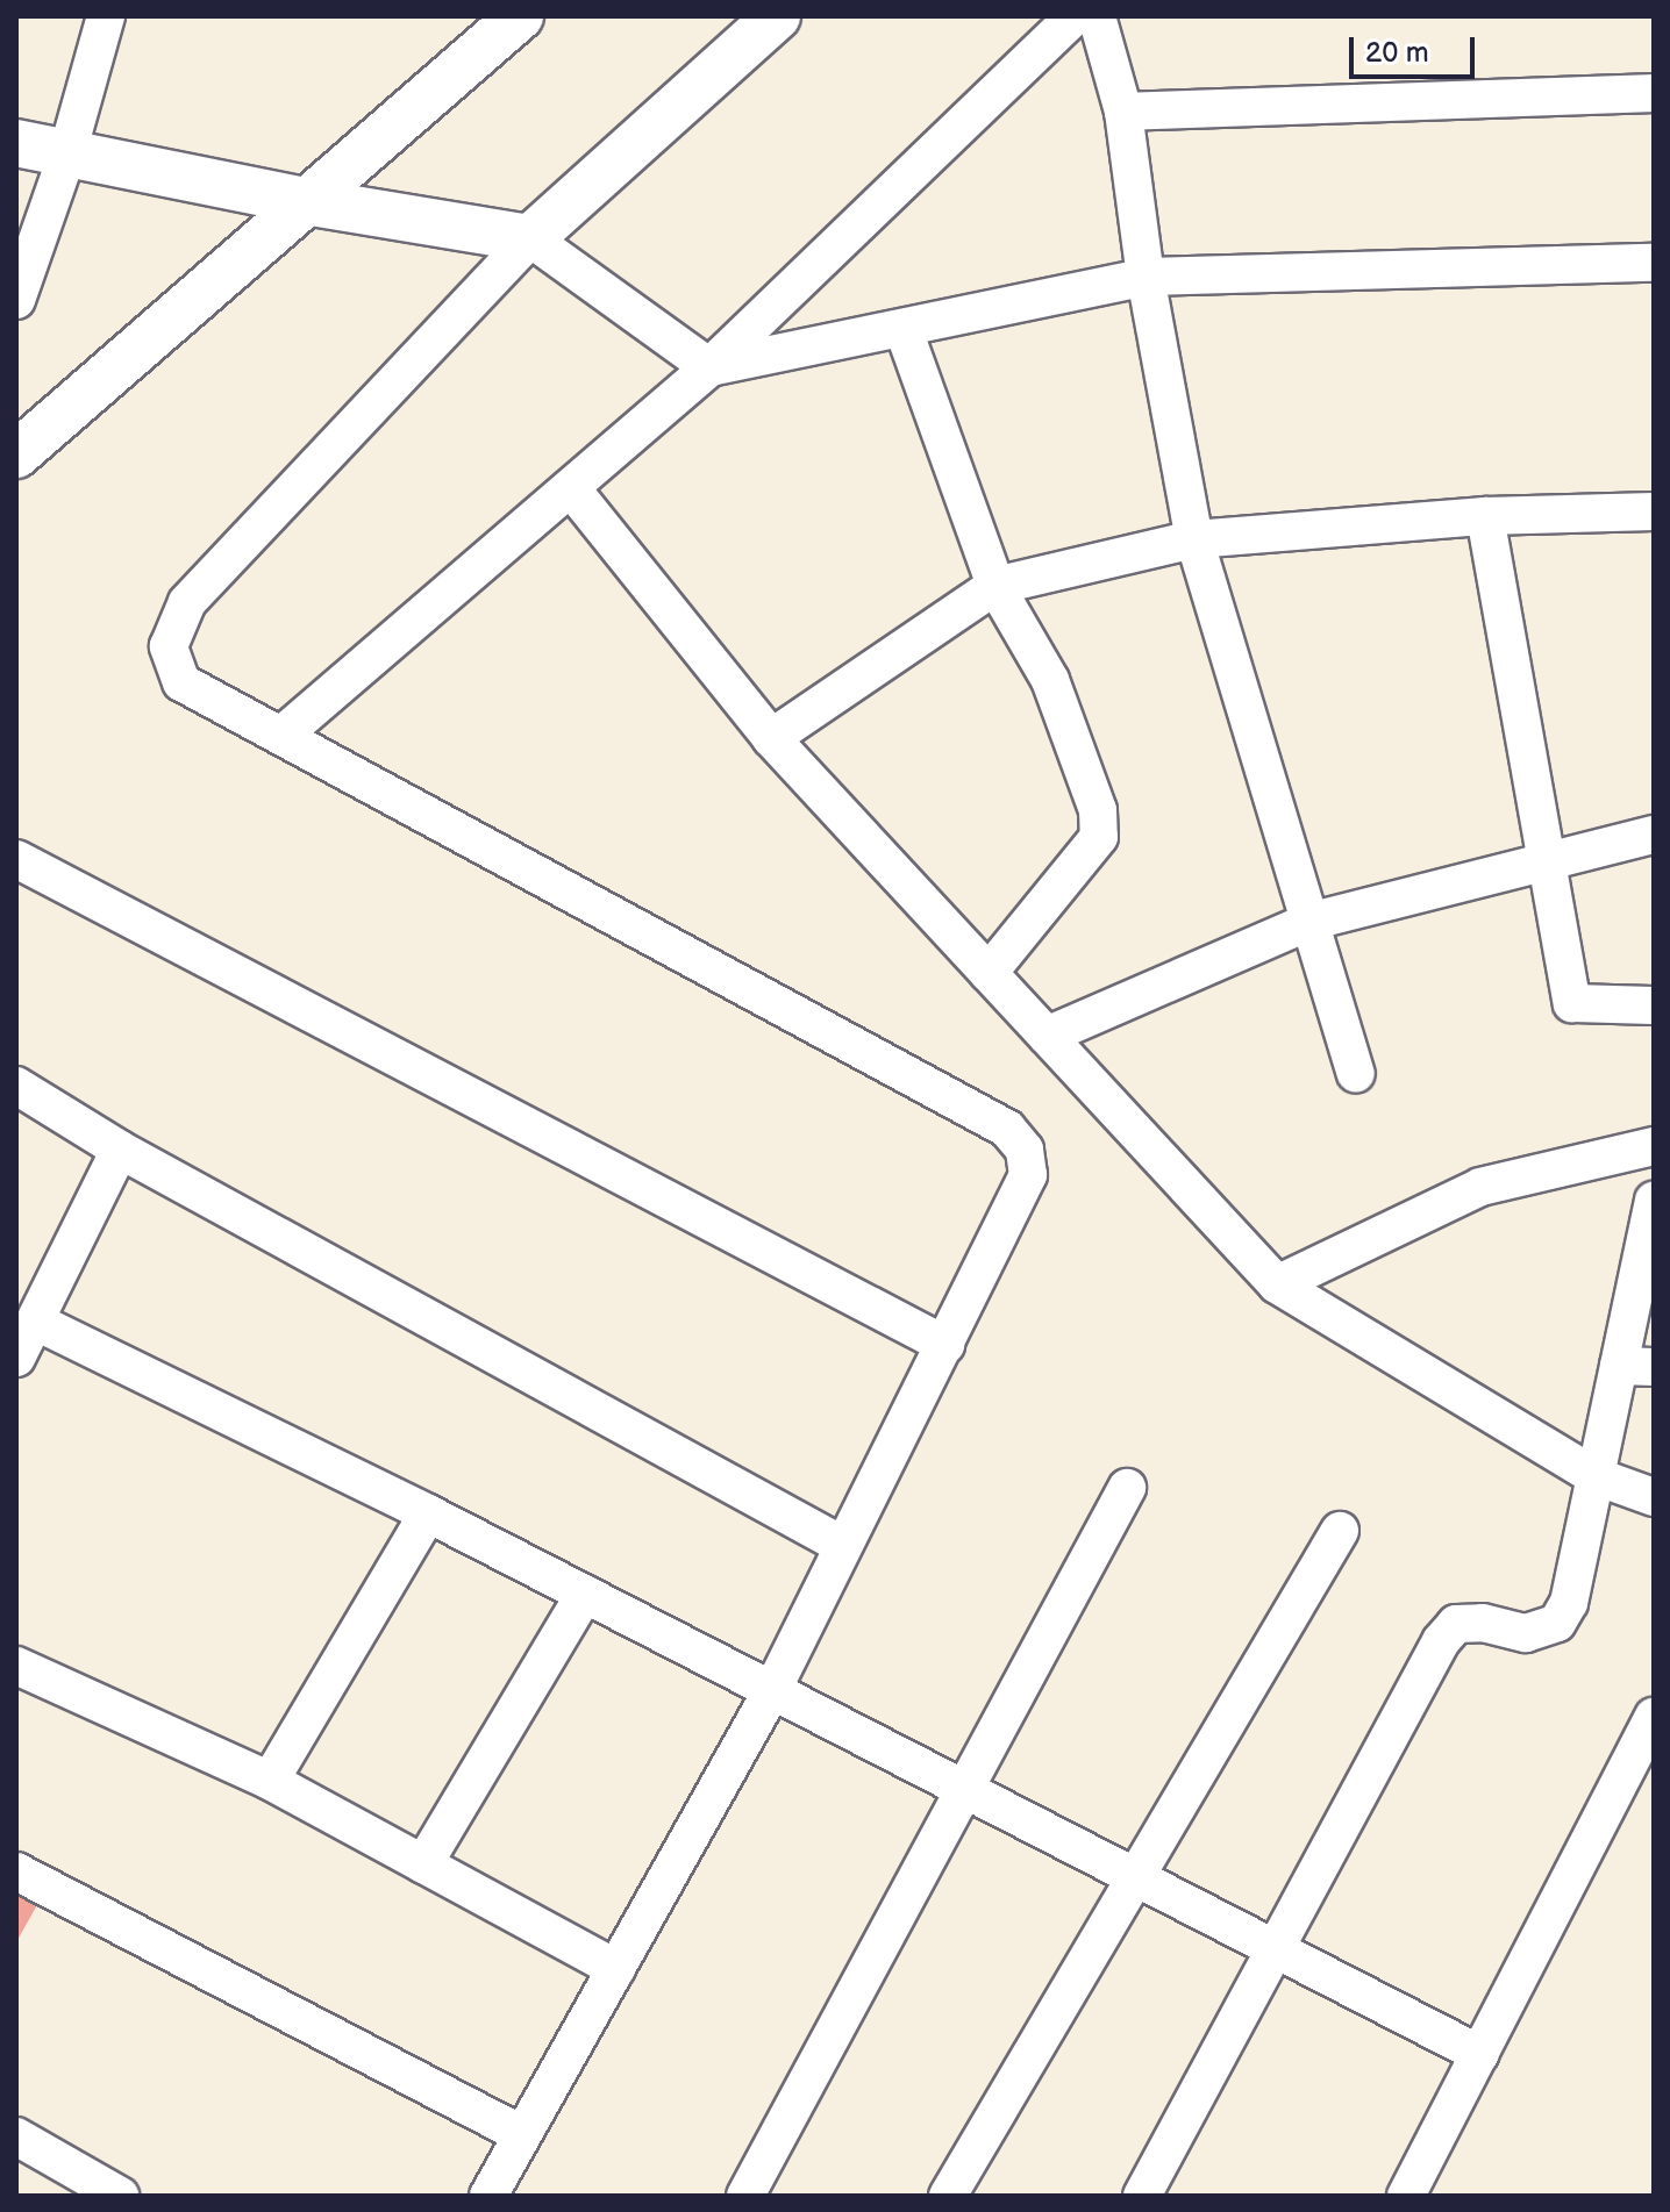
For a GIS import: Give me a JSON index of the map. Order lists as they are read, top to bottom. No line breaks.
{"scale_bar":"20 m"}
